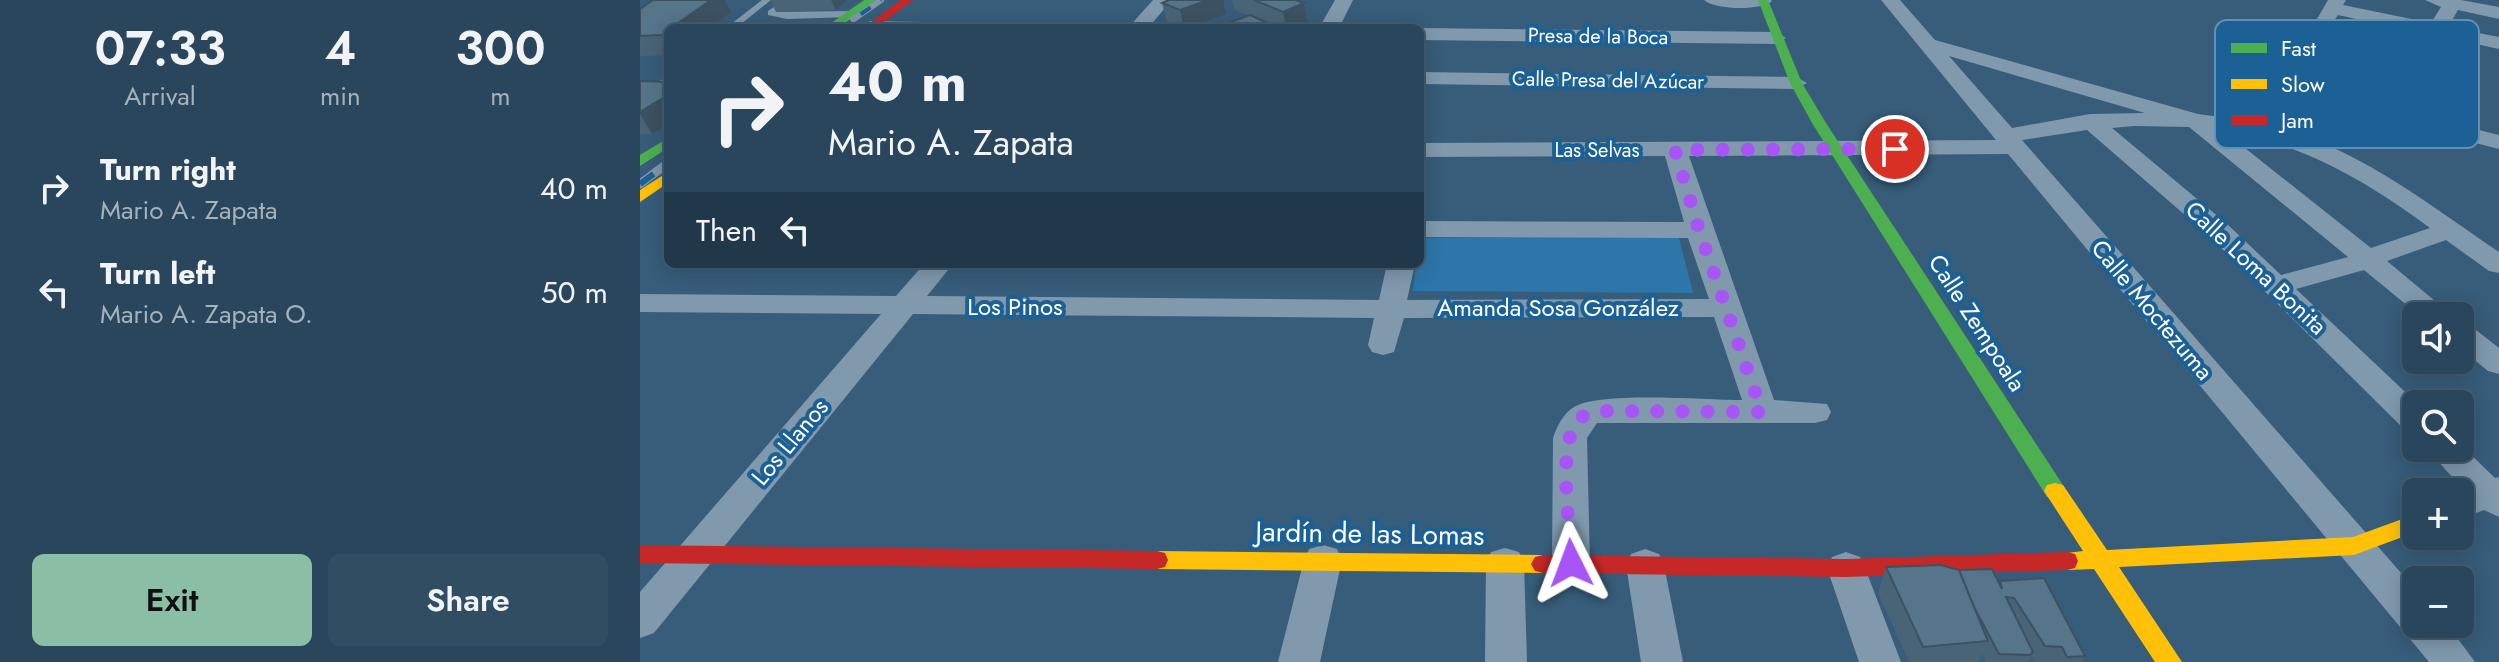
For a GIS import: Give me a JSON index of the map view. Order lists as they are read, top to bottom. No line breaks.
{"streets":{"street":["Presa de la Boca","Calle Presa del Azúcar","Las Selvas","Calle Loma Bonita","Los Pinos","Amanda Sosa González","Calle Moctezuma","Calle Zempoala","Los Llanos","Jardín de las Lomas"]},"crossings":[["Presa de la Boca","Calle Zempoala"],["Calle Presa del Azúcar","Calle Zempoala"],["Las Selvas","Calle Loma Bonita"],["Las Selvas","Calle Moctezuma"],["Las Selvas","Calle Zempoala"],["Los Pinos","Amanda Sosa González"],["Los Pinos","Los Llanos"],["Calle Moctezuma","Jardín de las Lomas"],["Calle Zempoala","Jardín de las Lomas"],["Los Llanos","Jardín de las Lomas"]],"legend":["Fast","Slow","Jam"],"page":{"eta":["07:33","Arrival","4","min","300","m"],"turn":["40 m","Mario A. Zapata"],"list":[{"name":"Turn right","note":"Mario A. Zapata","value":"40 m"},{"name":"Turn left","note":"Mario A. Zapata O.","value":"50 m"}],"then":"Then","map_buttons":["+","−"],"buttons":["Exit","Share"]}}
